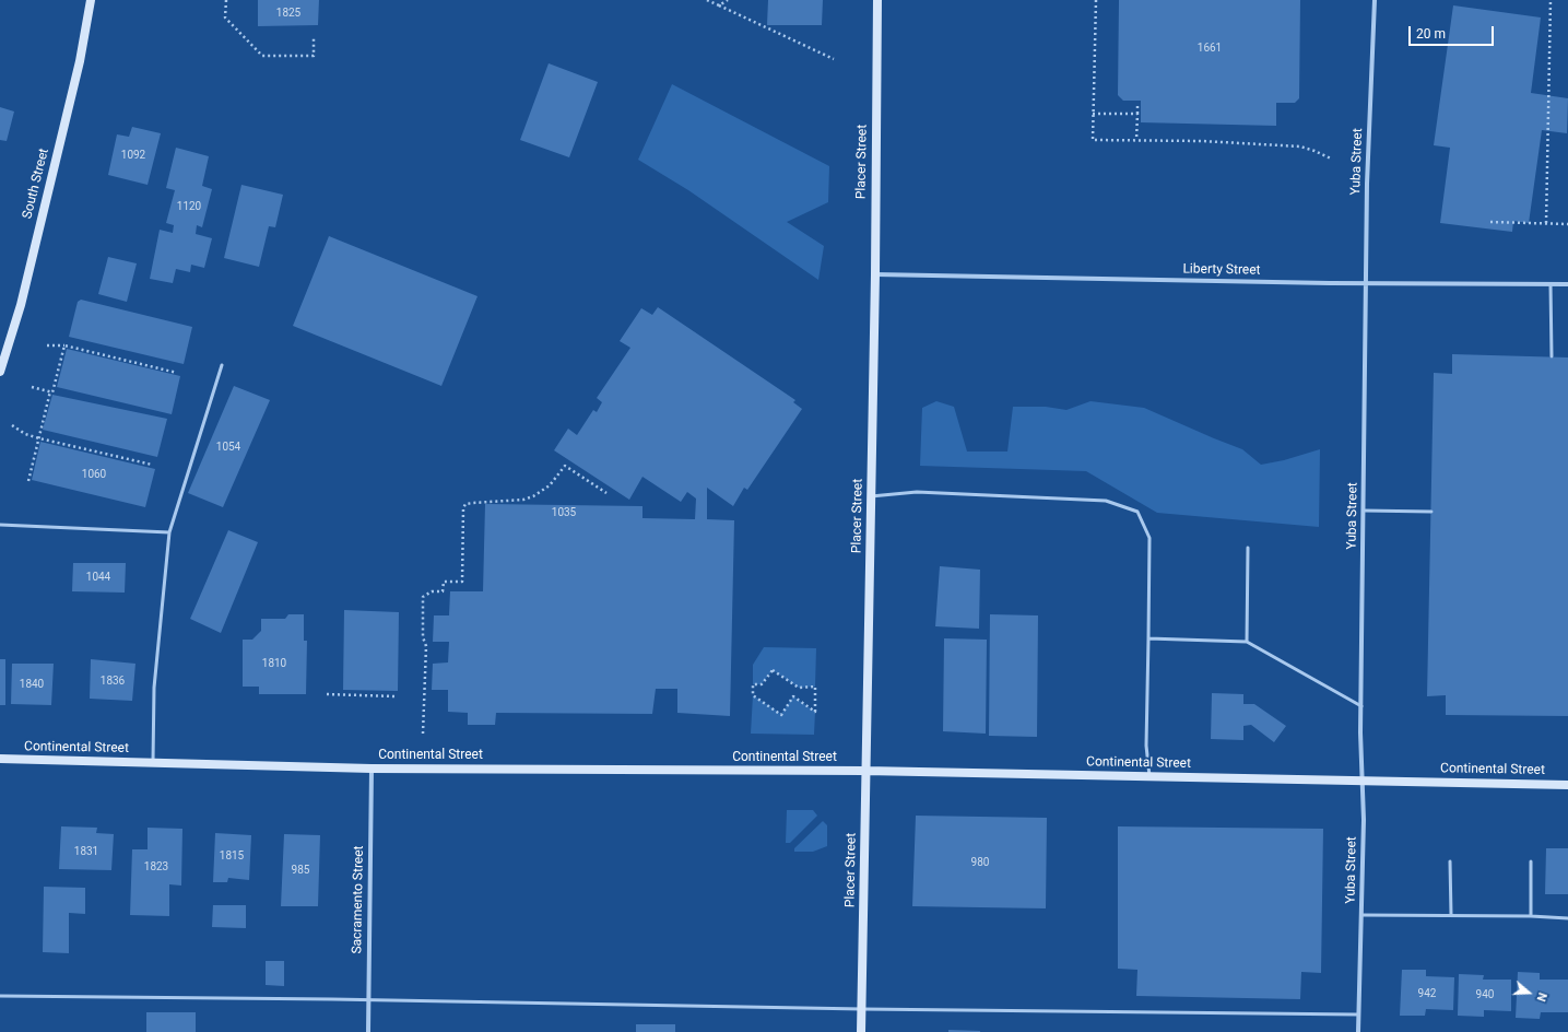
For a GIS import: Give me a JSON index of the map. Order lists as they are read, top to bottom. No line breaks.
{"streets":{"street":["Placer Street","Yuba Street","South Street","Liberty Street","Continental Street","Sacramento Street"]},"crossings":[["Placer Street","Liberty Street"],["Placer Street","Continental Street"],["Yuba Street","Liberty Street"],["Yuba Street","Continental Street"],["Continental Street","Sacramento Street"]],"house_numbers":["1825","1661","1092","1120","1054","1060","1035","1044","1810","1836","1840","1831","1815","980","1823","985","942","940"],"scale_bar":"20 m","north":"right"}
